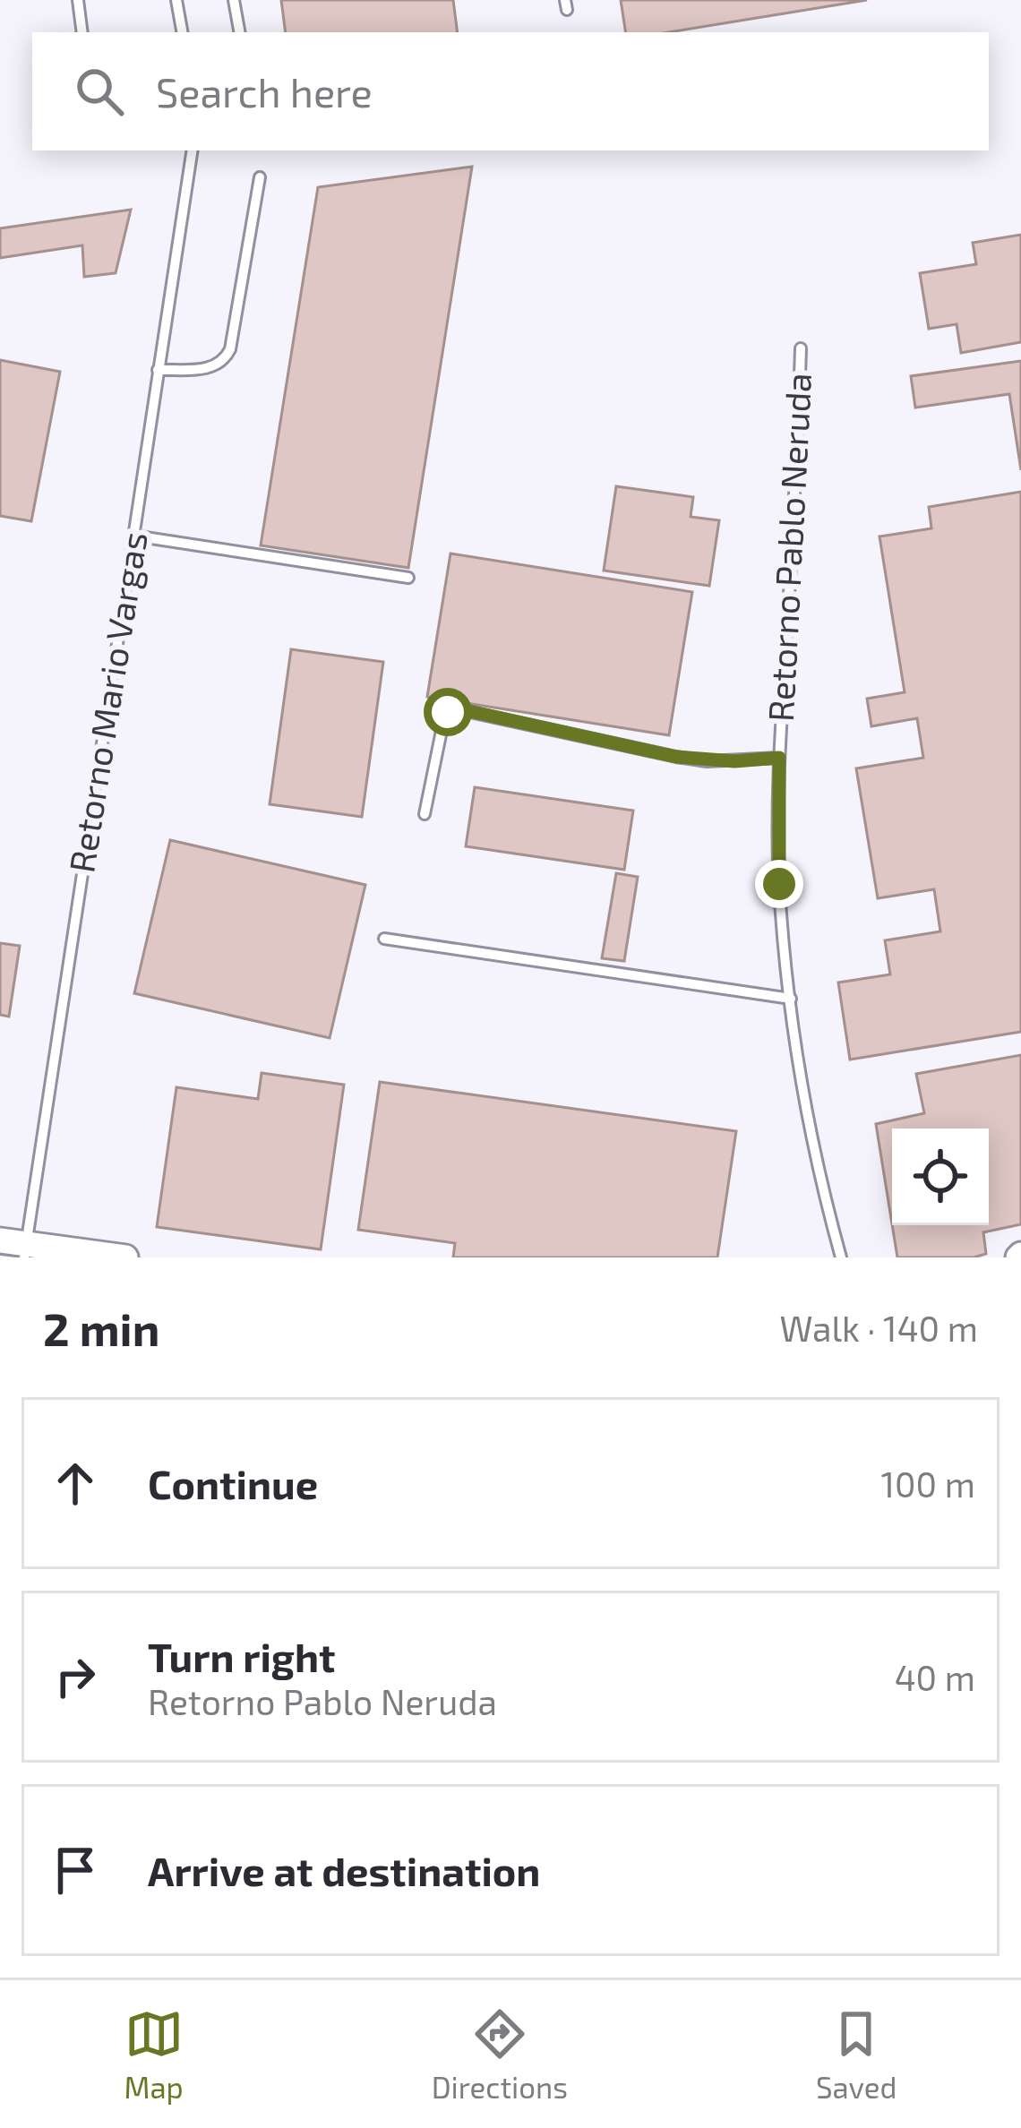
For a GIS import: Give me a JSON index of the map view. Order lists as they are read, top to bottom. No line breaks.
{"streets":{"lane":["Retorno Pablo Neruda","Retorno Mario Vargas"]},"page":{"search":"Search here","heading":["2 min","Walk · 140 m"],"list":[["Continue","100 m"],["Turn right","Retorno Pablo Neruda","40 m"],"Arrive at destination"],"nav":["Map","Directions","Saved"]}}
